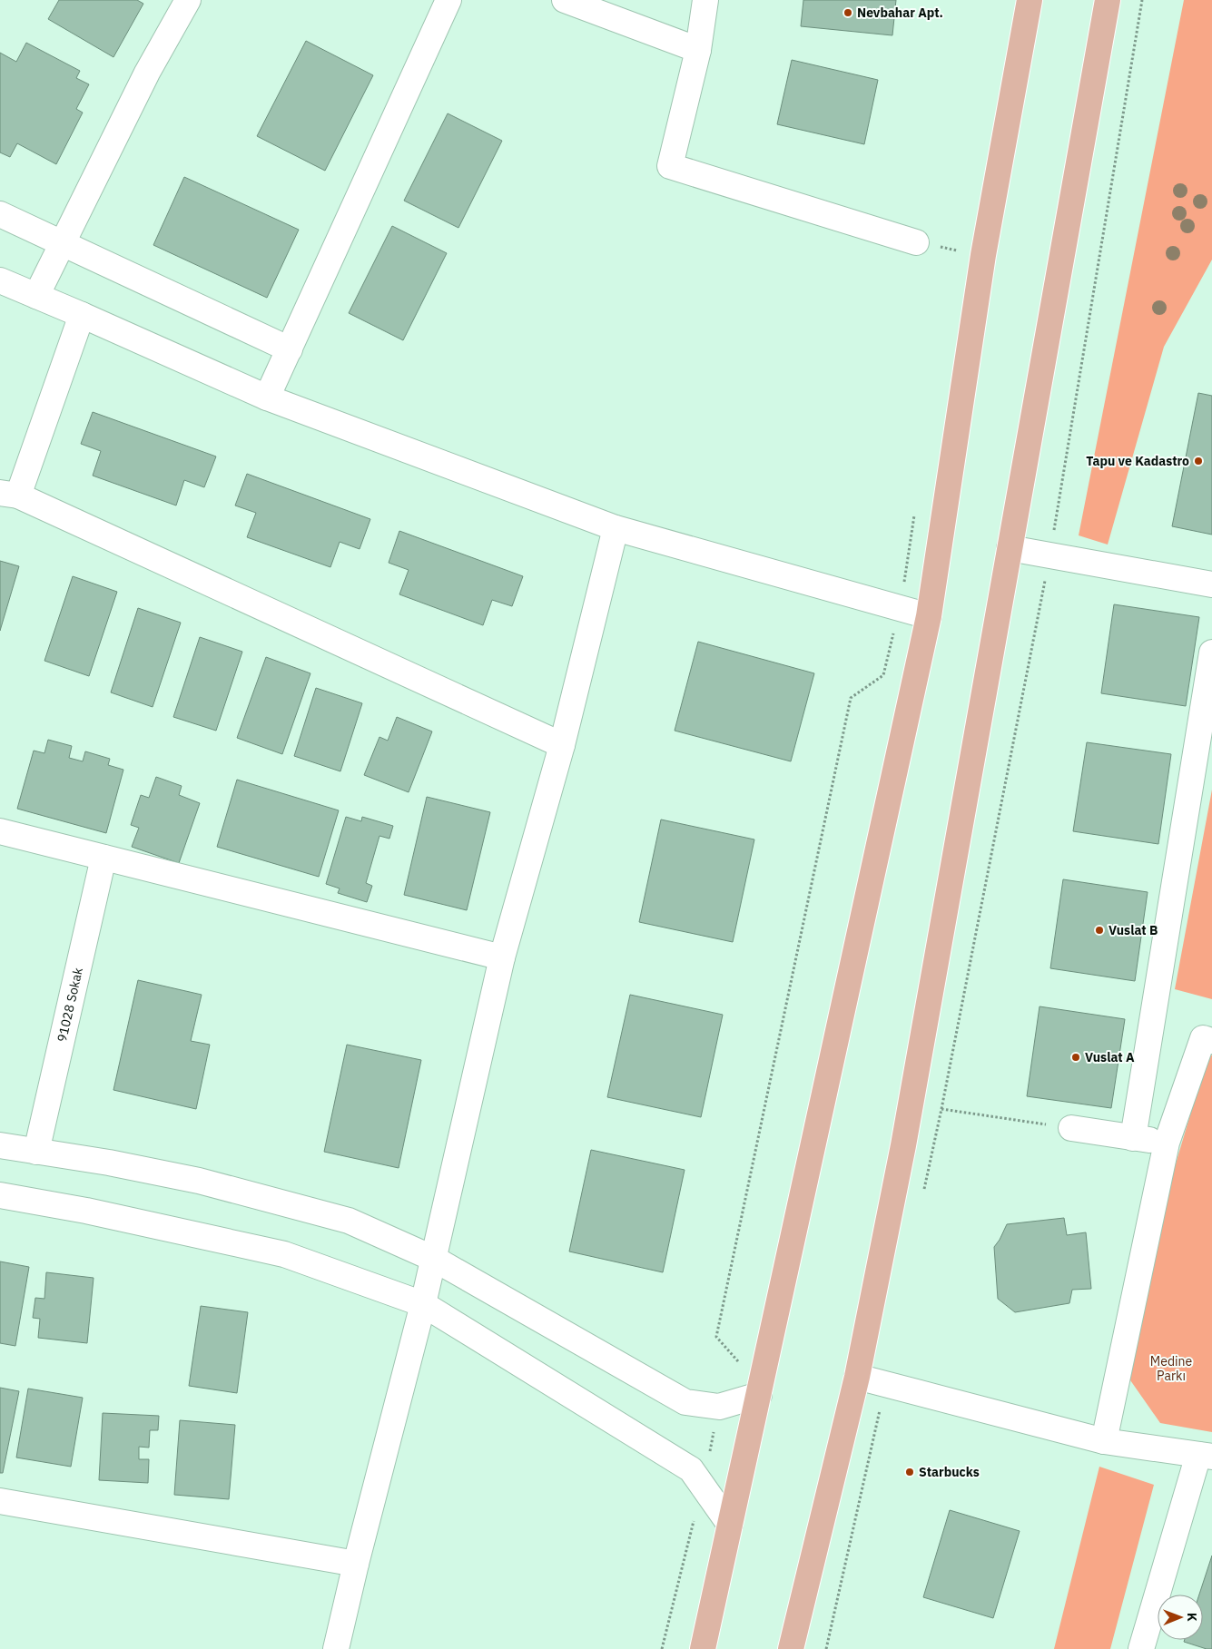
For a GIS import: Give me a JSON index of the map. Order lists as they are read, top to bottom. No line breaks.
{"streets":{"street":["91028 Sokak"]},"parks":["Medine Parkı"],"places":["Nevbahar Apt.","Tapu ve Kadastro","Vuslat B","Vuslat A","Starbucks"],"north":"right"}
